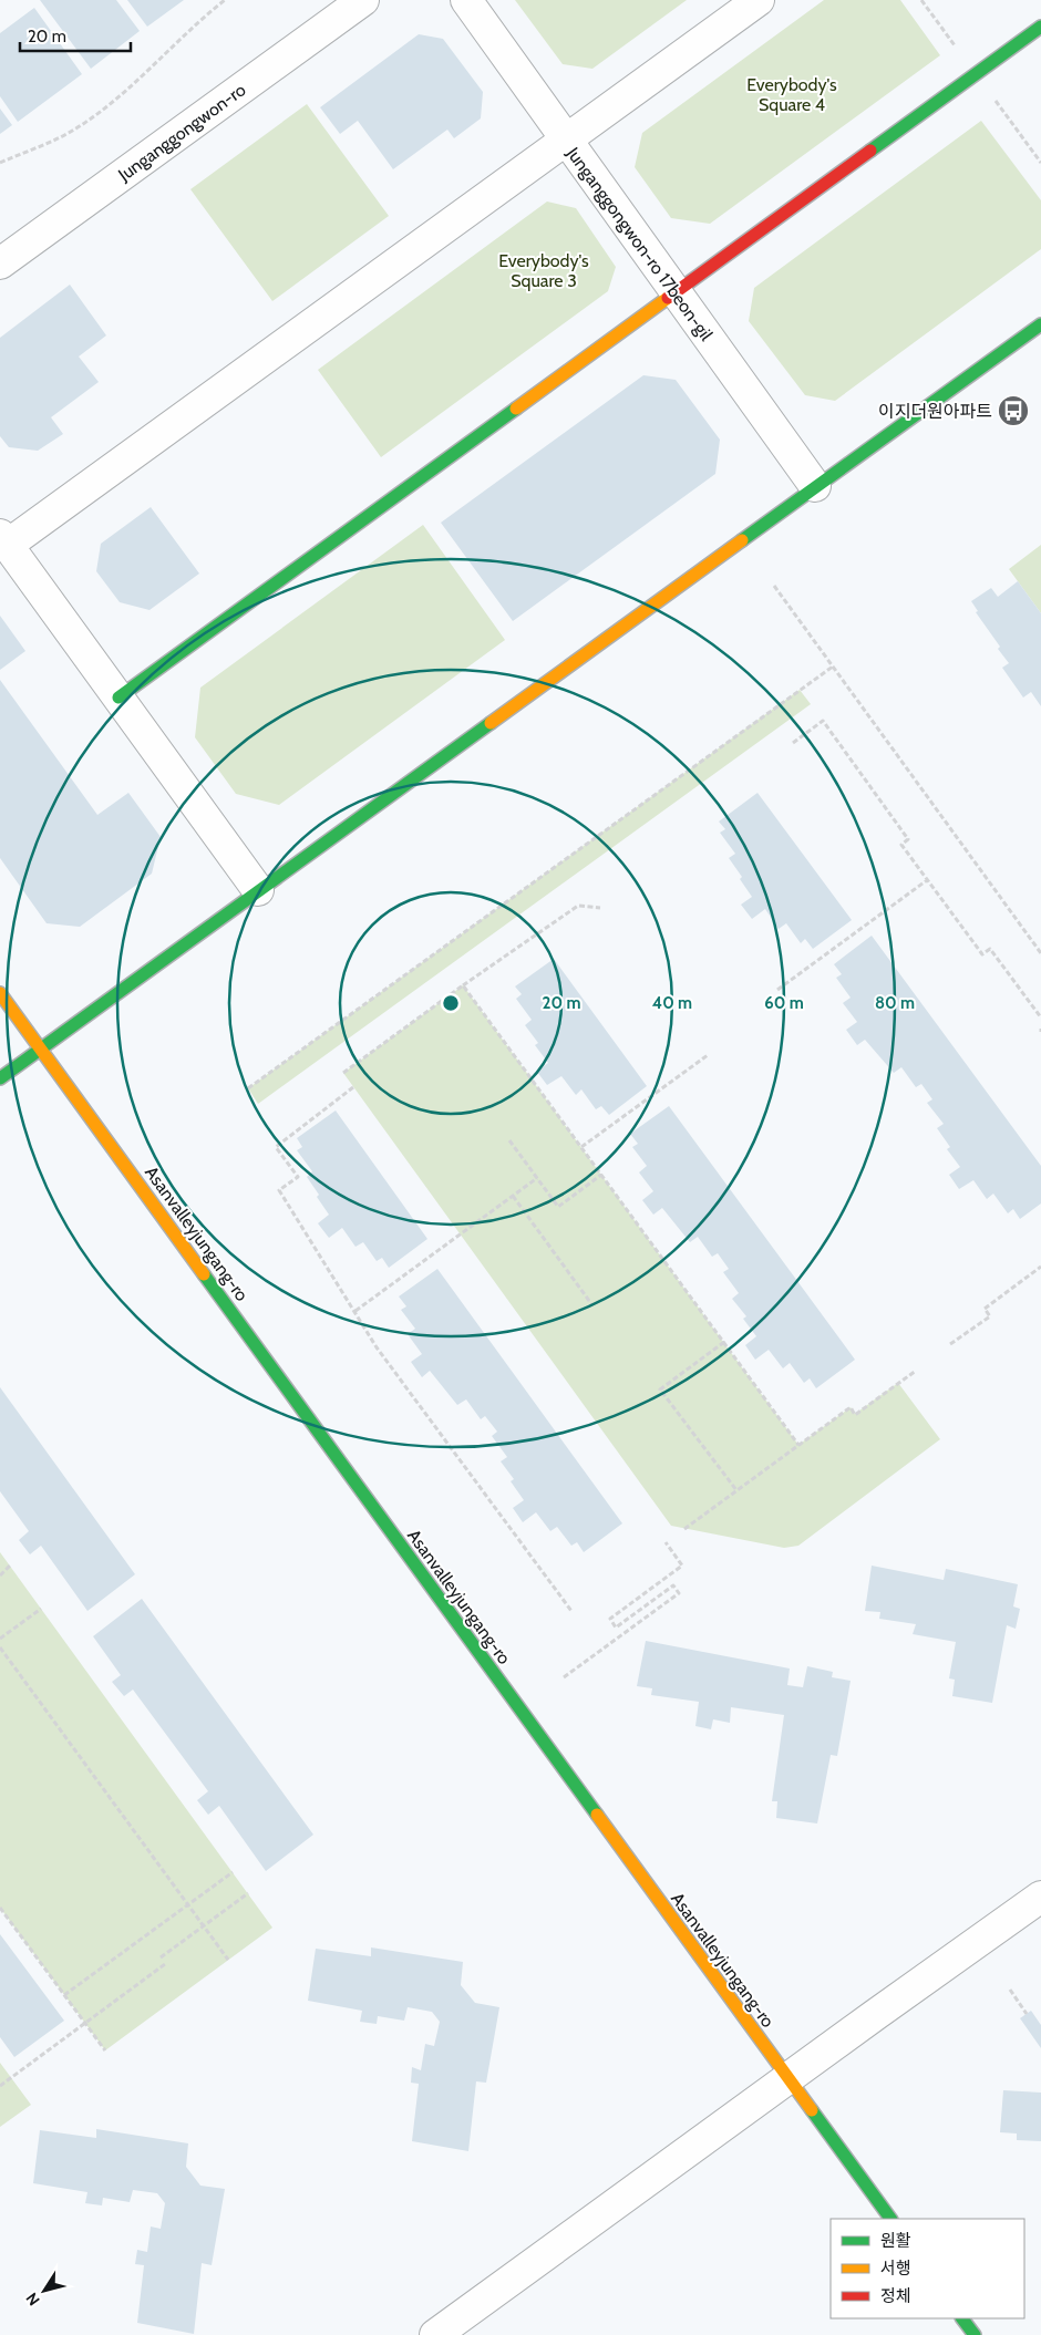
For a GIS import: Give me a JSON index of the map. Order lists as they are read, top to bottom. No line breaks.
{"streets":{"street":["Junganggongwon-ro","Junganggongwon-ro 17beon-gil","Asanvalleyjungang-ro"]},"parks":["Everybody's Square 4","Everybody's Square 3"],"places":{"bus stop":["이지더원아파트"]},"legend":["원활","서행","정체"],"scale_bar":"20 m","north":"bottom left","rings":["20 m","40 m","60 m","80 m"]}
